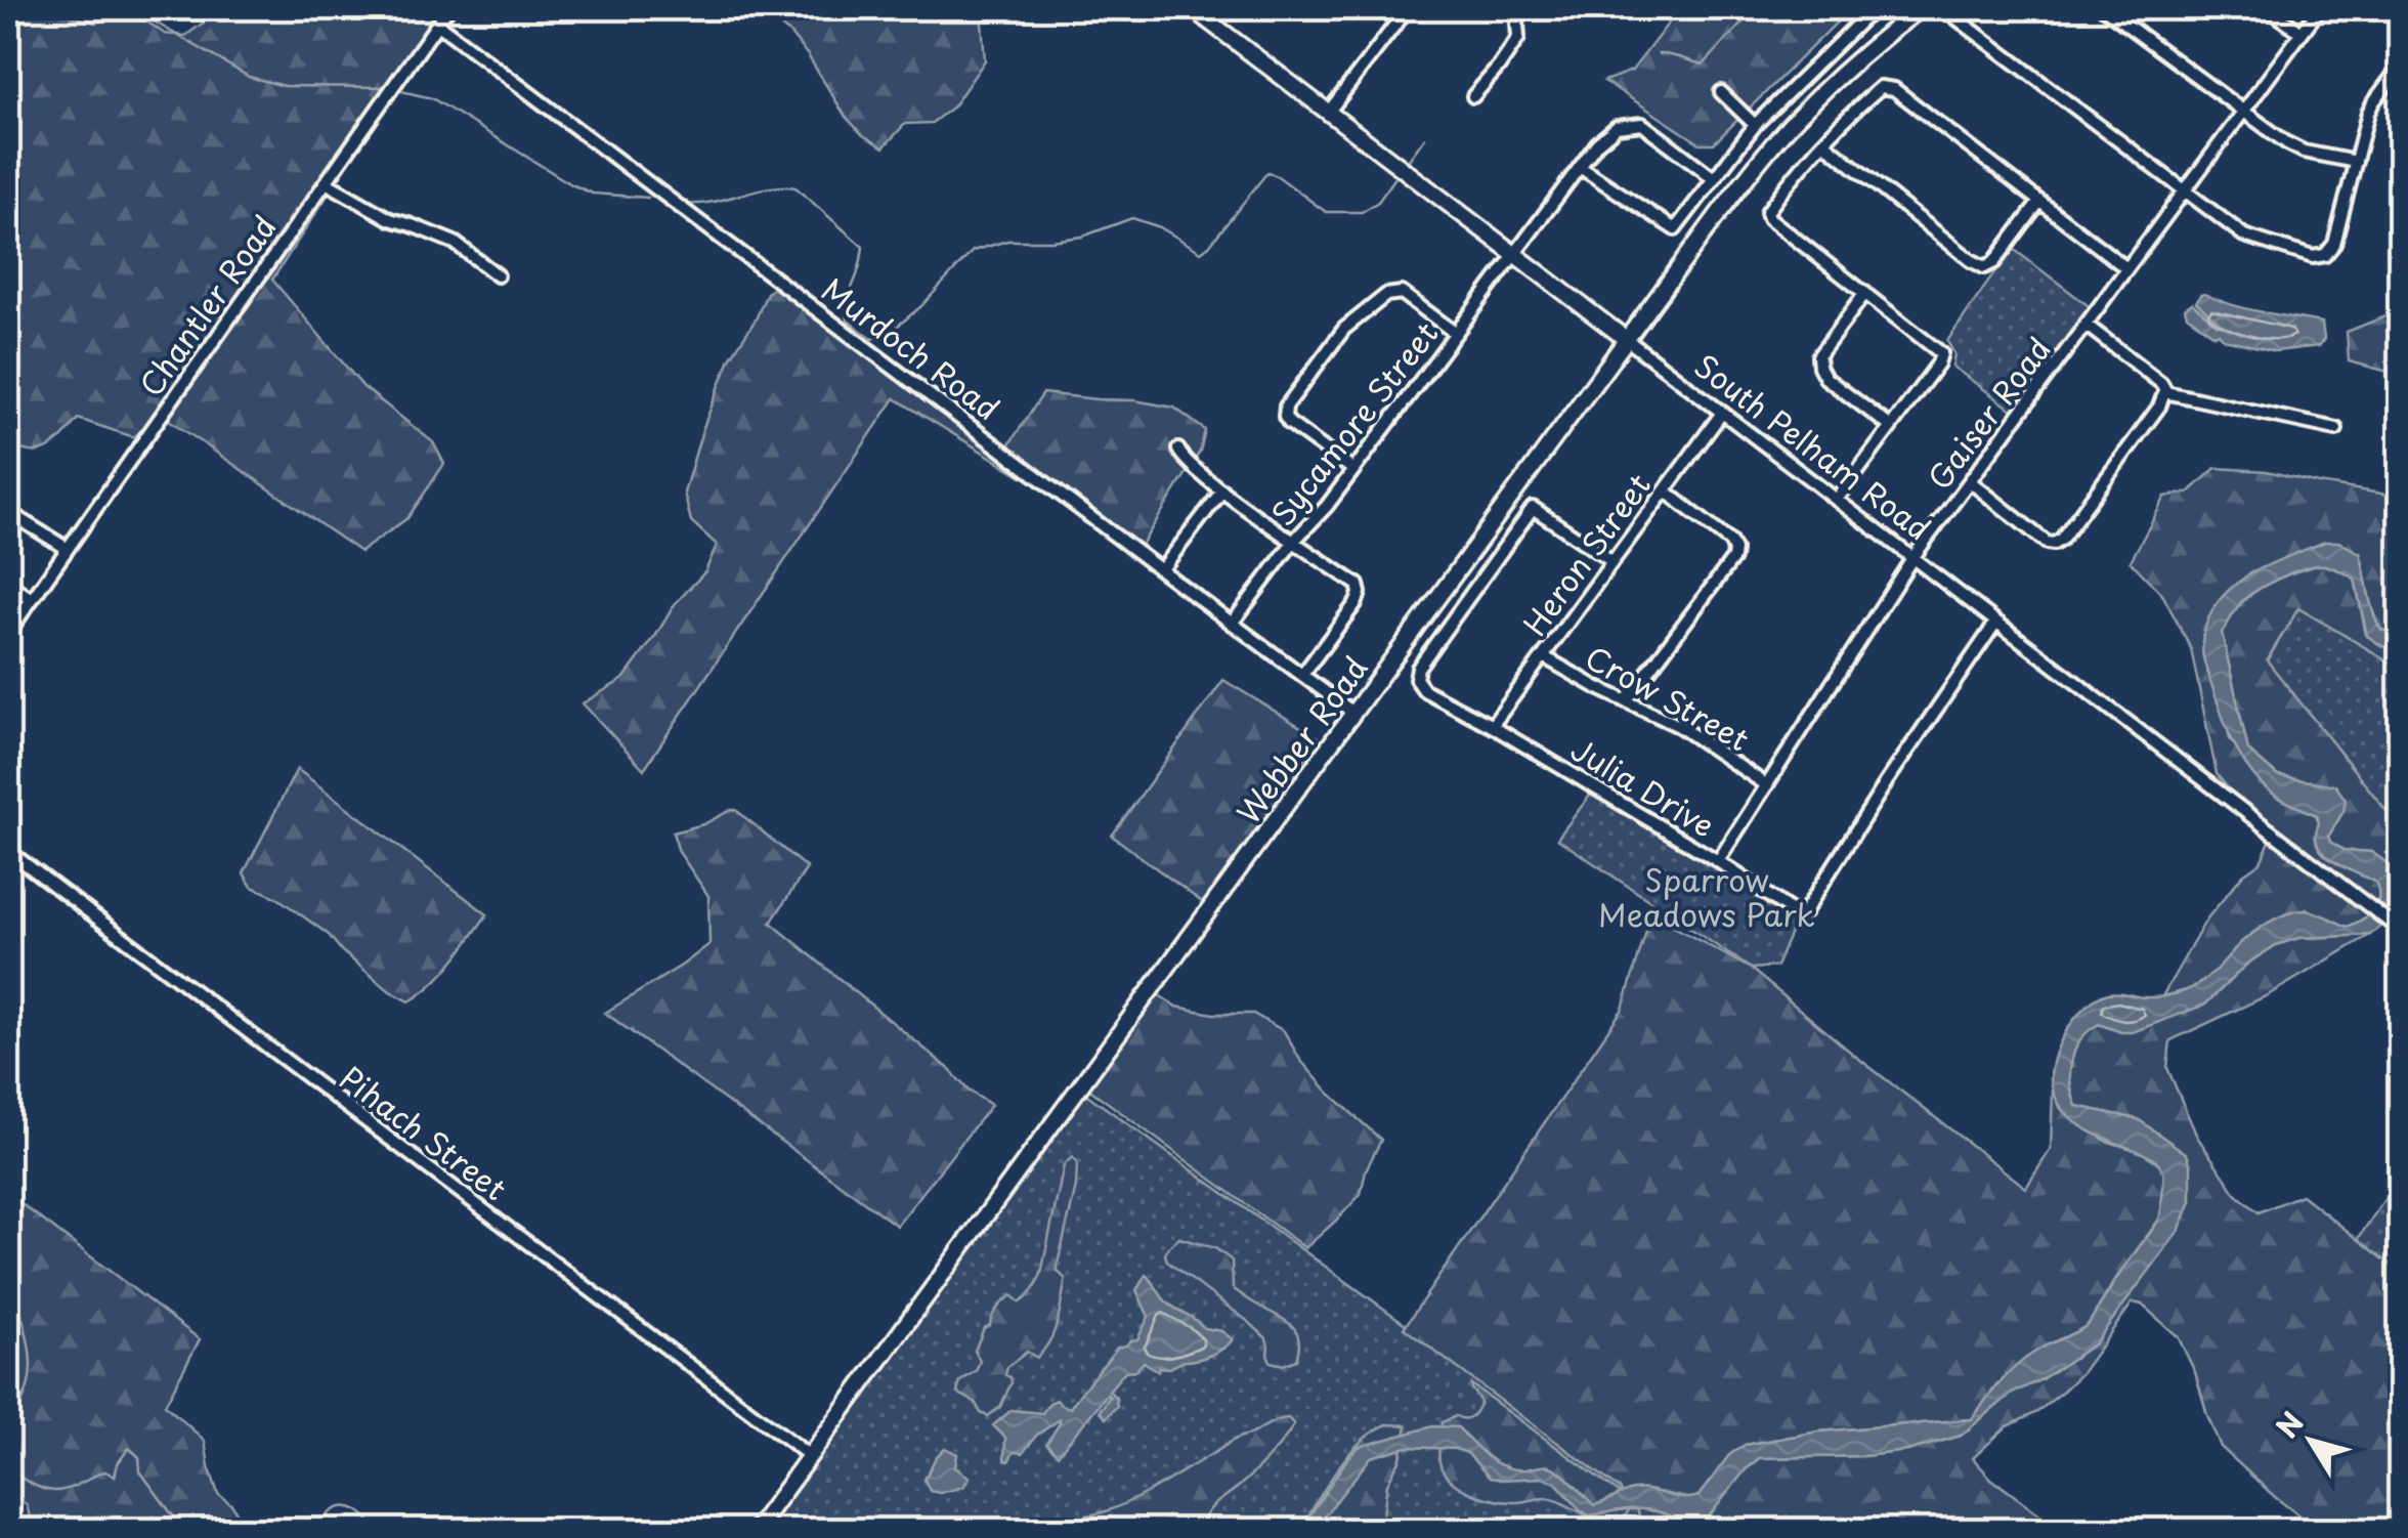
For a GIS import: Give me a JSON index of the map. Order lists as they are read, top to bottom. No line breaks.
{"streets":{"main road":["South Pelham Road","Webber Road"],"street":["Chantler Road","Murdoch Road","Gaiser Road","Sycamore Street","Heron Street","Crow Street","Julia Drive","Pihach Street"]},"crossings":[["Chantler Road","Murdoch Road"],["Murdoch Road","Sycamore Street"],["Murdoch Road","Webber Road"],["Gaiser Road","South Pelham Road"],["Gaiser Road","Crow Street"],["Gaiser Road","Julia Drive"],["Sycamore Street","South Pelham Road"],["South Pelham Road","Heron Street"],["South Pelham Road","Webber Road"],["South Pelham Road","Julia Drive"],["Heron Street","Crow Street"],["Heron Street","Julia Drive"],["Webber Road","Pihach Street"]],"parks":["Sparrow Meadows Park"],"north":"top left"}
